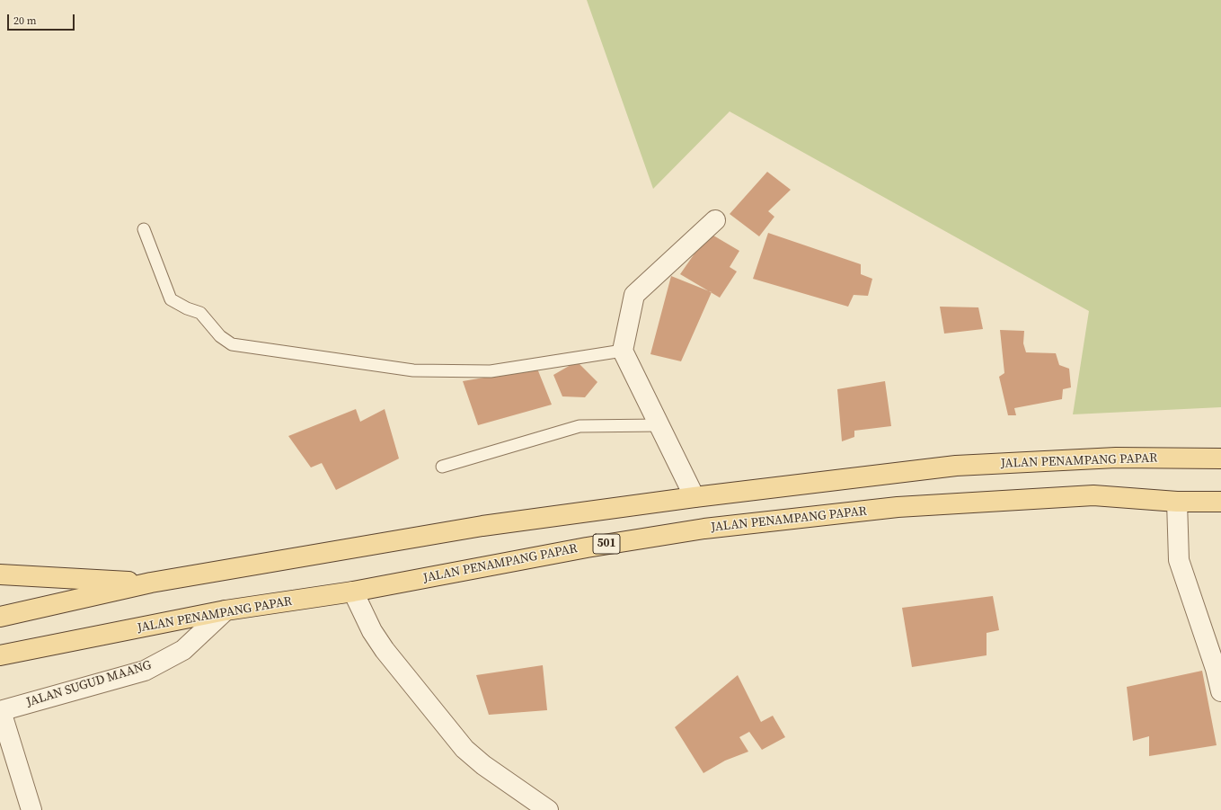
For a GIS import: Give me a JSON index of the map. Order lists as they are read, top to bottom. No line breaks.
{"streets":{"main road":["JALAN PENAMPANG PAPAR","501"],"street":["JALAN SUGUD MAANG"]},"crossings":[["JALAN PENAMPANG PAPAR","JALAN SUGUD MAANG"]],"scale_bar":"20 m"}
